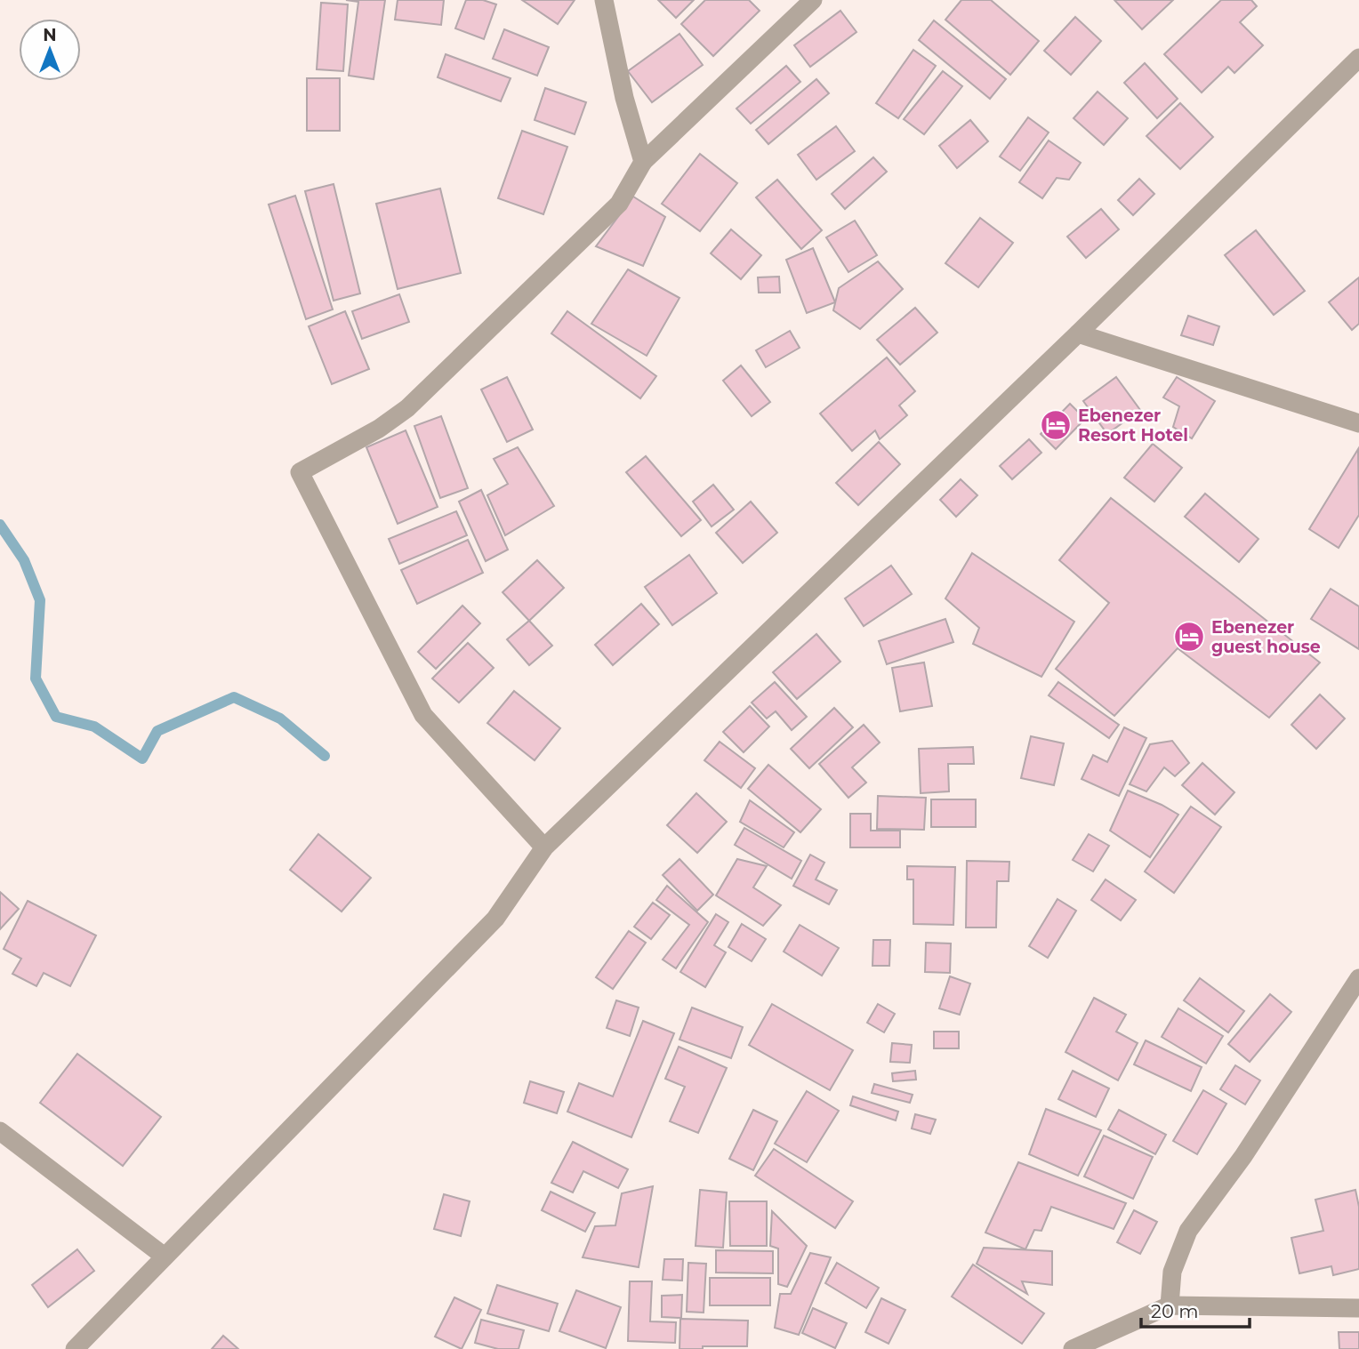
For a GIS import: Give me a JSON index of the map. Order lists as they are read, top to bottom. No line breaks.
{"places":{"hotel":["Ebenezer Resort Hotel","Ebenezer guest house"]},"scale_bar":"20 m","north":"top"}
